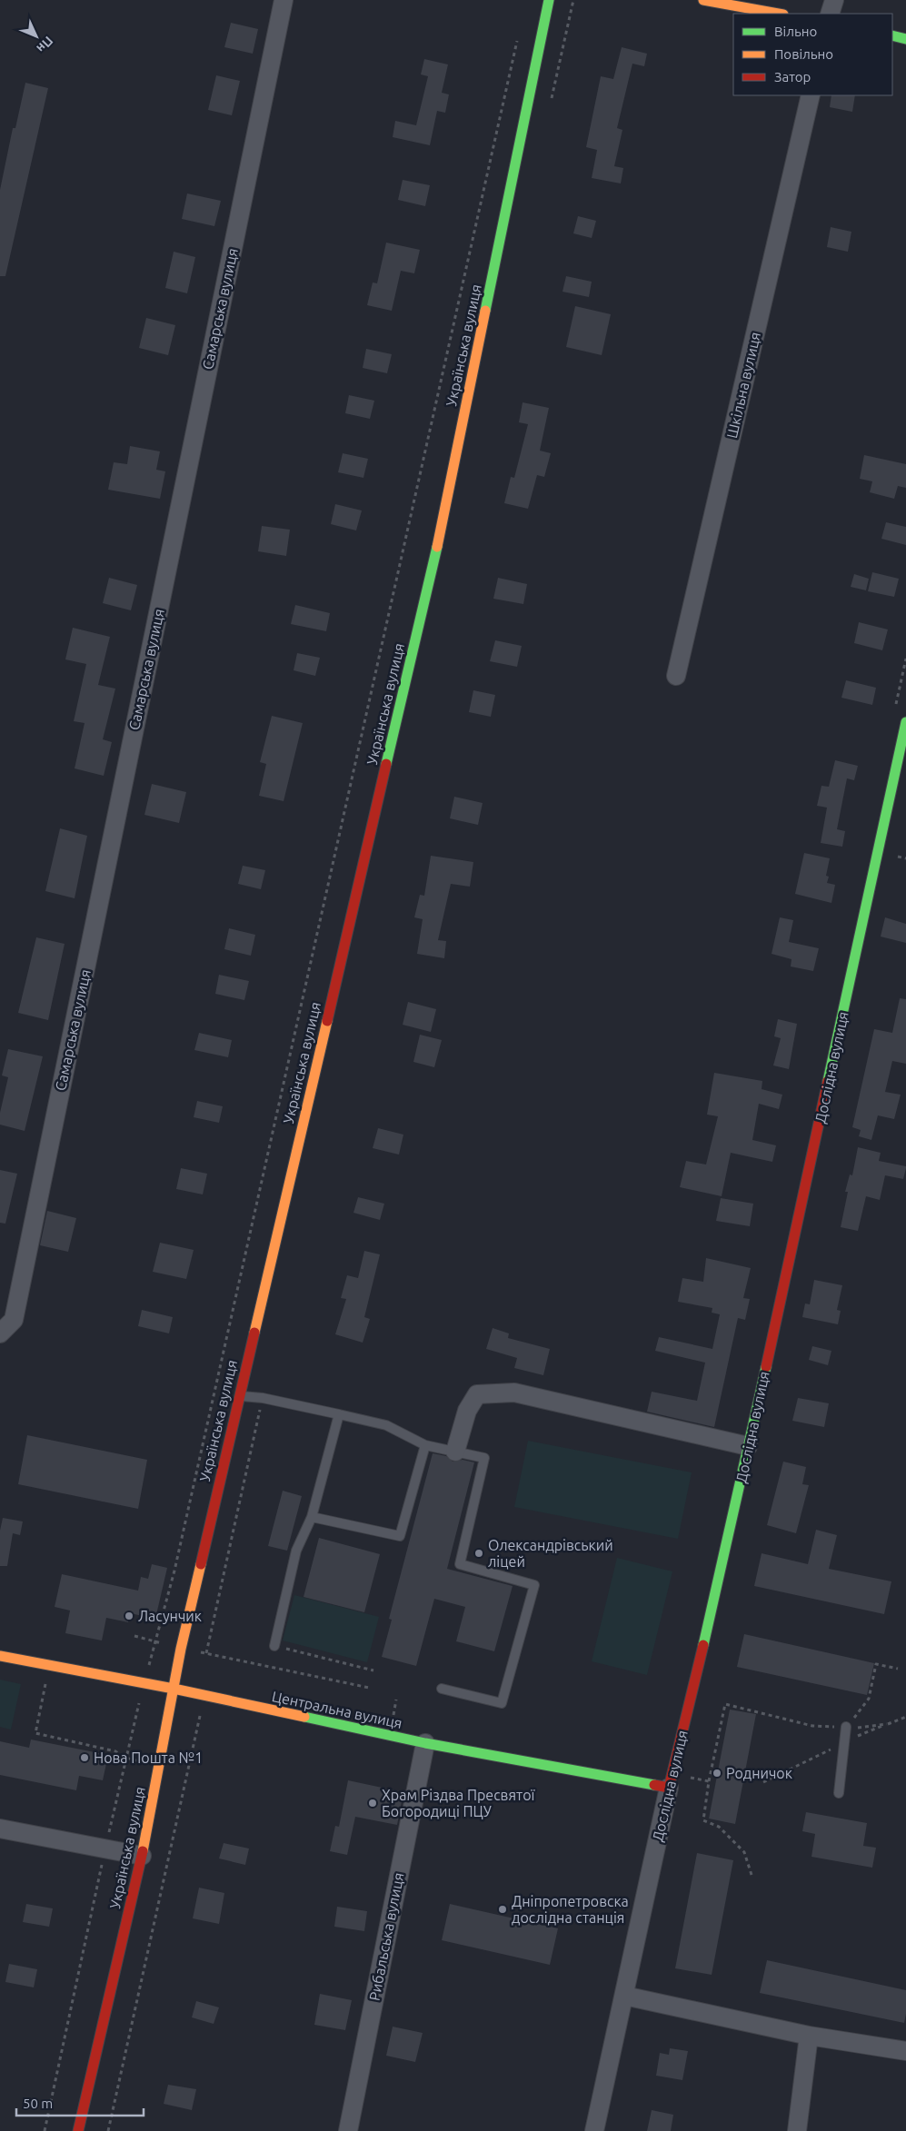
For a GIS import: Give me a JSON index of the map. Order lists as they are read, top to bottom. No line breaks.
{"streets":{"street":["Самарська вулиця","Українська вулиця","Шкільна вулиця","Дослідна вулиця","Центральна вулиця","Рибальська вулиця"]},"crossings":[["Українська вулиця","Центральна вулиця"],["Дослідна вулиця","Центральна вулиця"],["Центральна вулиця","Рибальська вулиця"]],"places":["Олександрівський ліцей","Ласунчик","Нова Пошта №1","Родничок","Храм Різдва Пресвятої Богородиці ПЦУ","Дніпропетровска дослідна станція"],"legend":["Вільно","Повільно","Затор"],"scale_bar":"50 m","north":"bottom right"}
